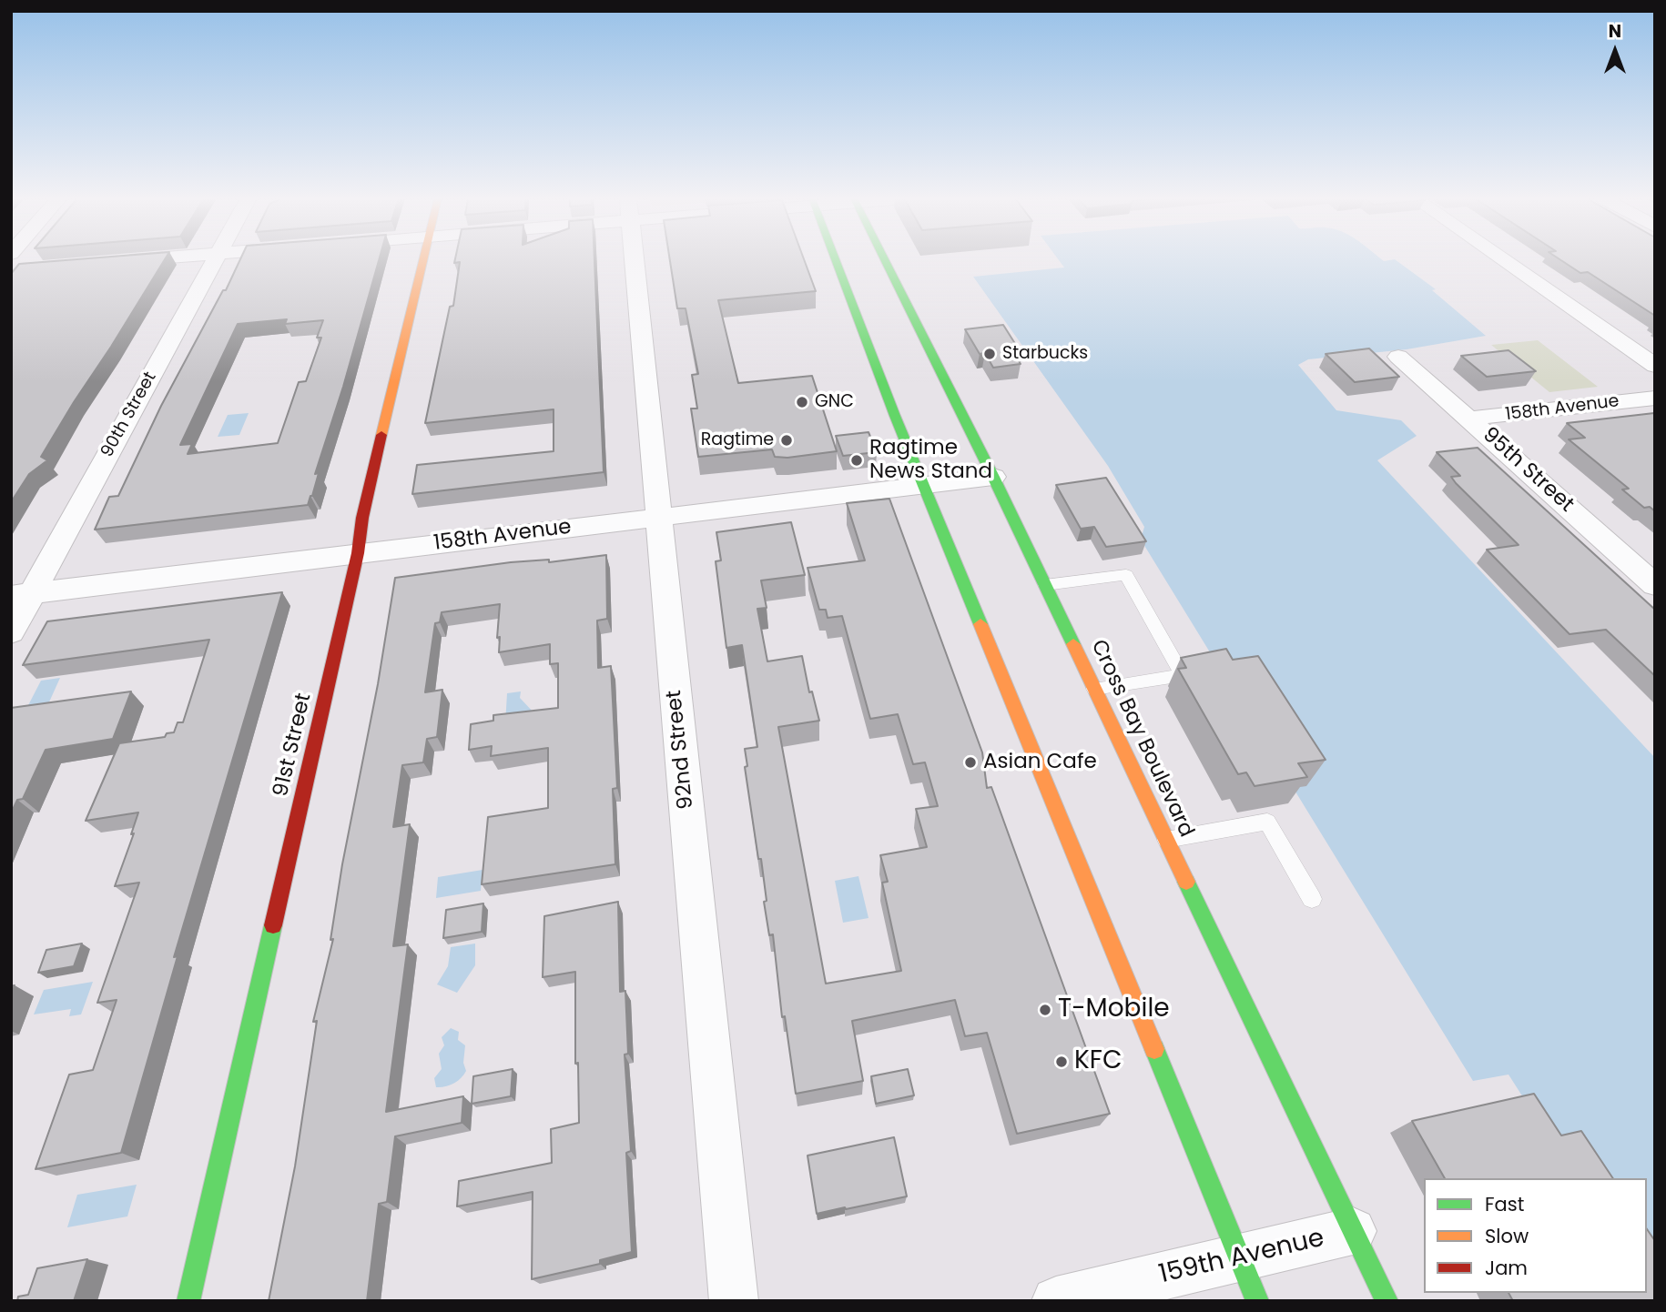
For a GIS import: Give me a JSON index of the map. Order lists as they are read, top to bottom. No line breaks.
{"streets":{"main road":["Cross Bay Boulevard","91st Street"],"street":["158th Avenue","90th Street","95th Street","92nd Street","159th Avenue"]},"crossings":[["158th Avenue","90th Street"],["158th Avenue","95th Street"],["158th Avenue","Cross Bay Boulevard"],["158th Avenue","91st Street"],["158th Avenue","92nd Street"],["Cross Bay Boulevard","159th Avenue"]],"places":["Starbucks","GNC","Ragtime","Ragtime News Stand","Asian Cafe","T-Mobile","KFC"],"legend":["Fast","Slow","Jam"],"north":"top"}
